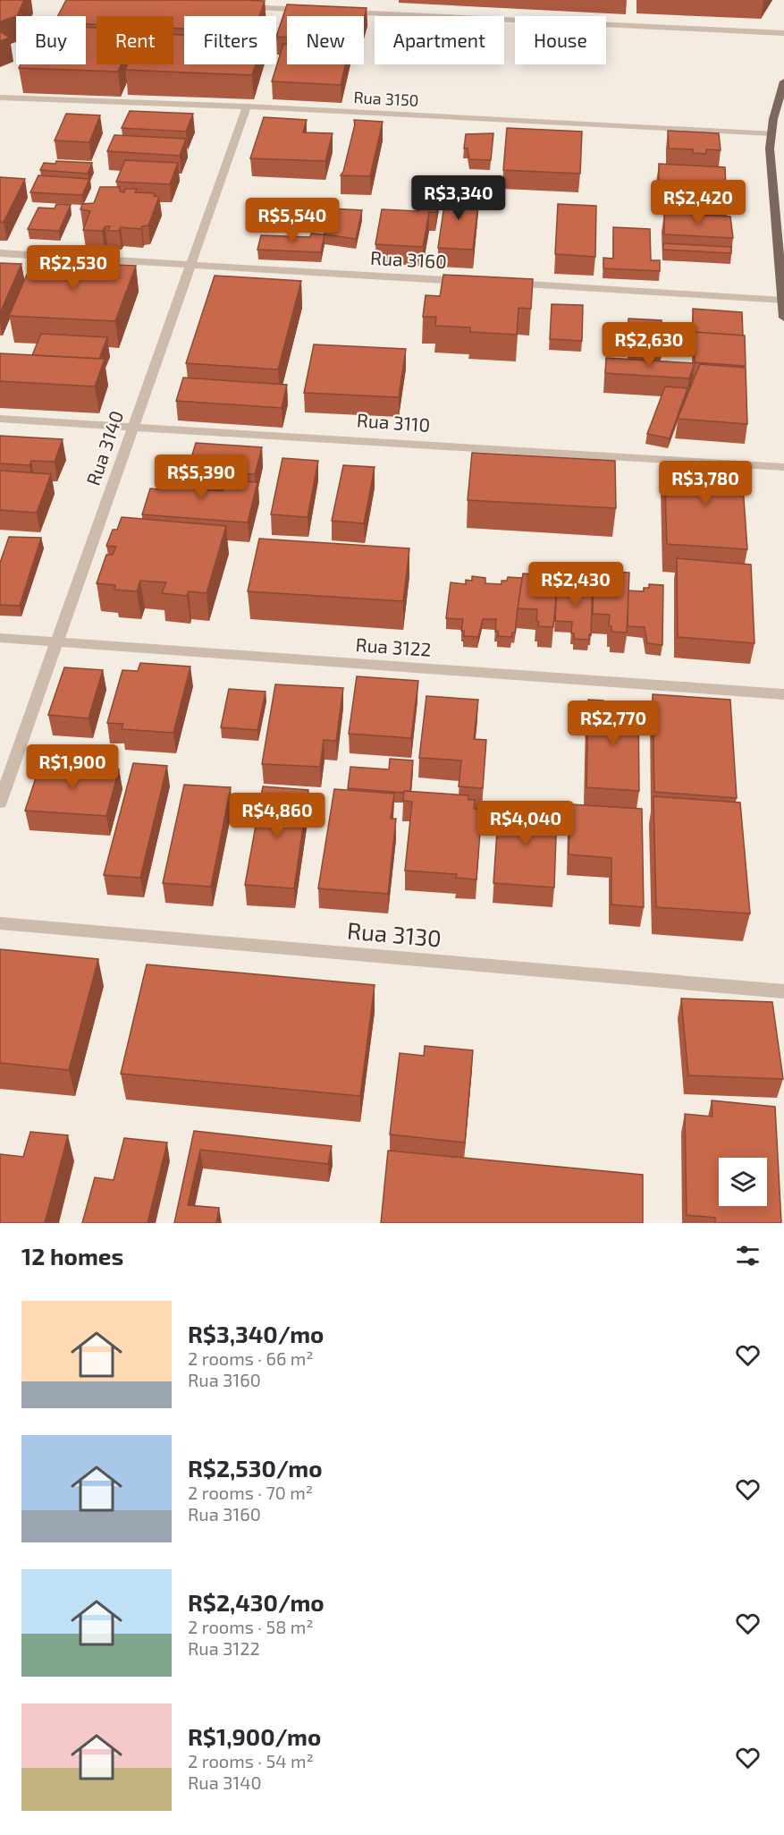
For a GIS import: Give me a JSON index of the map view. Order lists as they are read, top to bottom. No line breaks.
{"streets":{"street":["Rua 3150","Rua 3160","Rua 3110","Rua 3140","Rua 3122","Rua 3130"]},"crossings":[["Rua 3150","Rua 3140"],["Rua 3160","Rua 3140"],["Rua 3110","Rua 3140"],["Rua 3140","Rua 3122"]],"page":{"chip":["Buy","Rent","Filters","New","Apartment","House"],"price":["R$3,340","R$2,420","R$5,540","R$2,530","R$2,630","R$5,390","R$3,780","R$2,430","R$2,770","R$1,900","R$4,860","R$4,040"],"heading":"12 homes","list":[{"name":"R$3,340/mo","note":"2 rooms · 66 m² · Rua 3160"},{"name":"R$2,530/mo","note":"2 rooms · 70 m² · Rua 3160"},{"name":"R$2,430/mo","note":"2 rooms · 58 m² · Rua 3122"},{"name":"R$1,900/mo","note":"2 rooms · 54 m² · Rua 3140"}]}}
